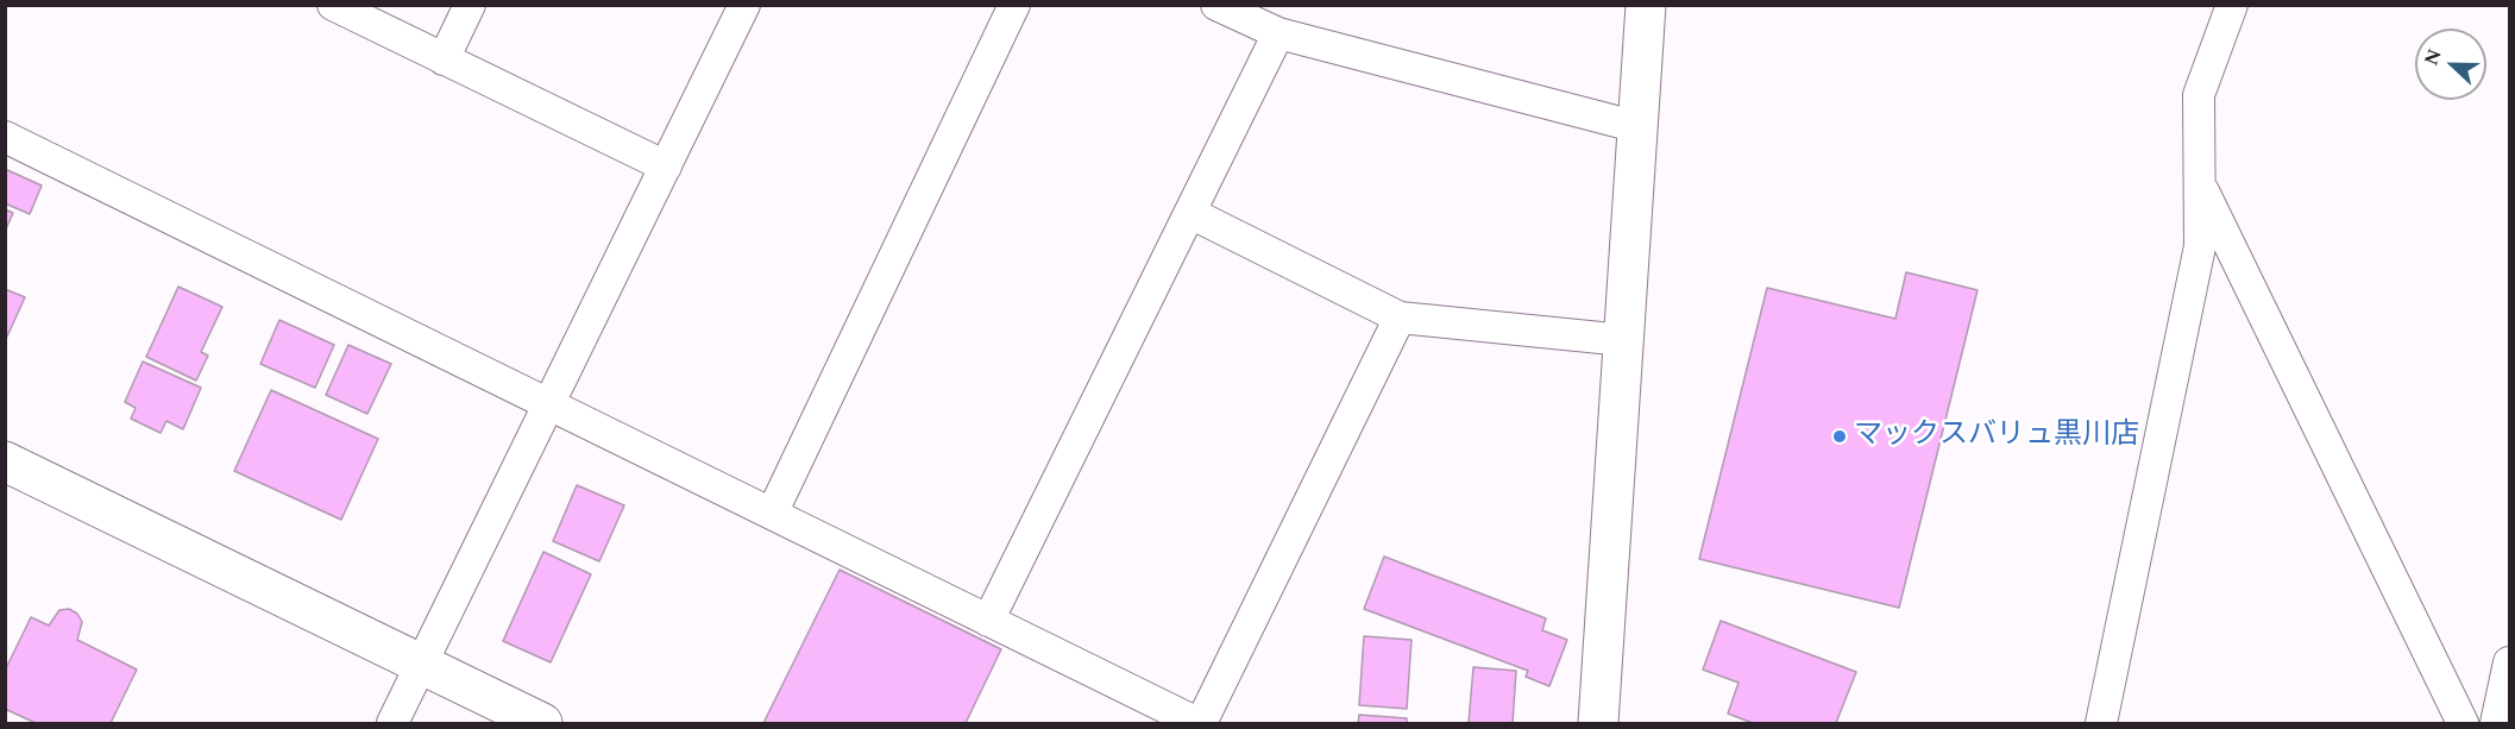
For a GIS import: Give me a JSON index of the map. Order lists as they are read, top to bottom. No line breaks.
{"places":["マックスバリュ黒川店"],"north":"left"}
